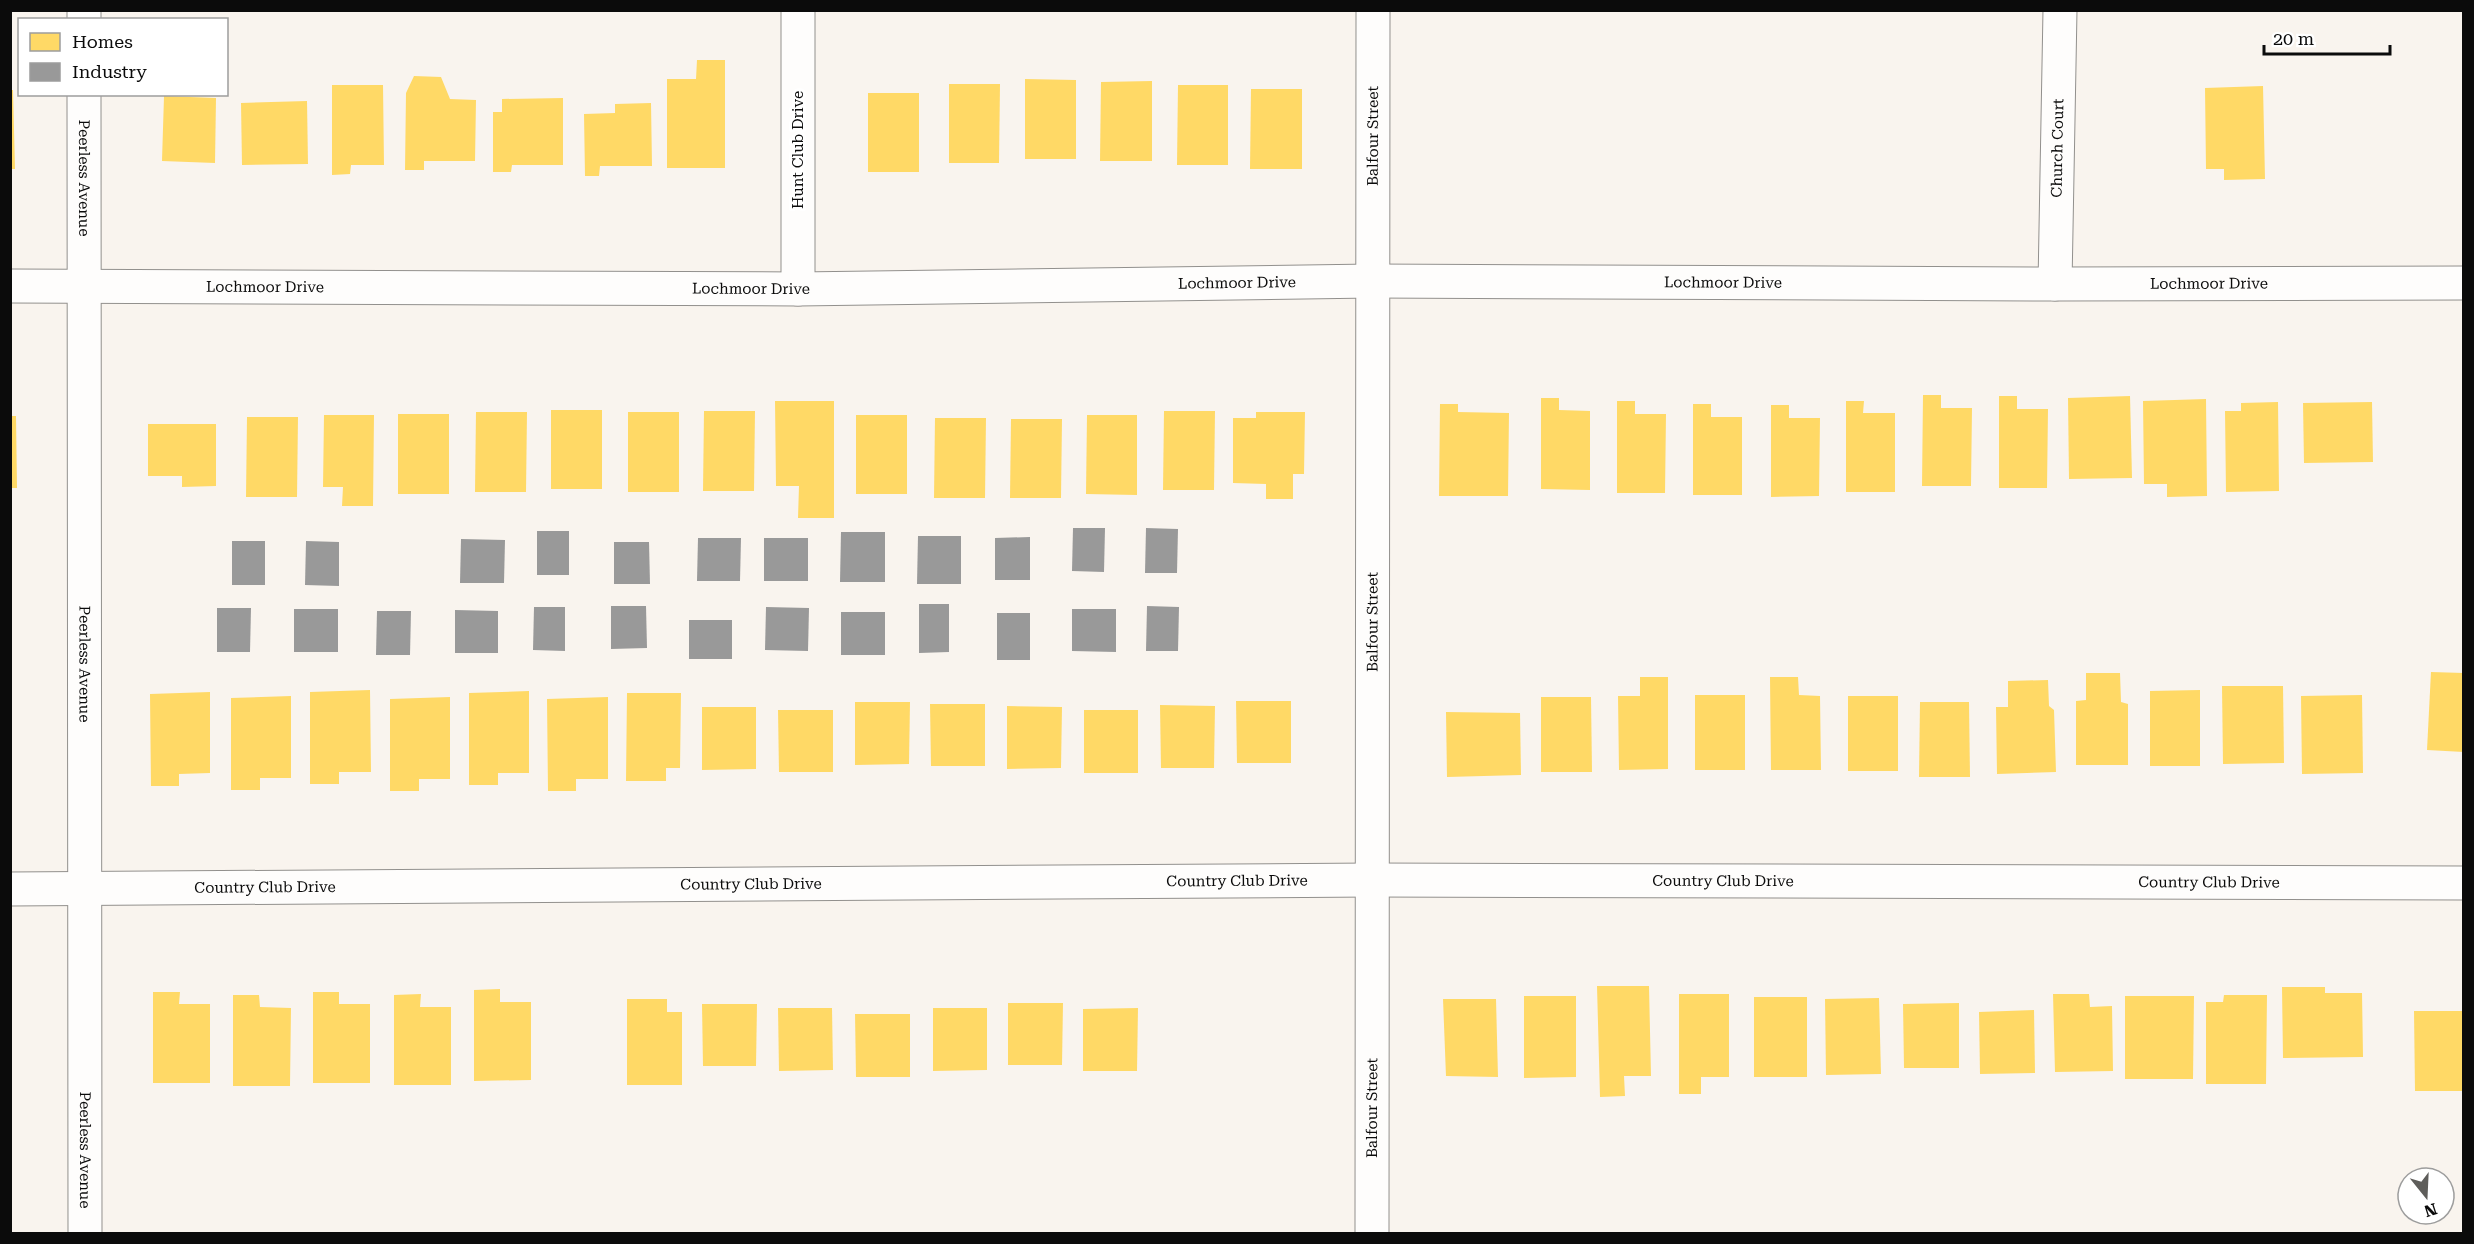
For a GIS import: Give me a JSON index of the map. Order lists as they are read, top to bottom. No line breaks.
{"streets":{"street":["Balfour Street","Church Court","Hunt Club Drive","Peerless Avenue","Lochmoor Drive","Country Club Drive"]},"crossings":[["Balfour Street","Lochmoor Drive"],["Balfour Street","Country Club Drive"],["Church Court","Lochmoor Drive"],["Hunt Club Drive","Lochmoor Drive"],["Peerless Avenue","Lochmoor Drive"],["Peerless Avenue","Country Club Drive"]],"legend":["Homes","Industry"],"scale_bar":"20 m","north":"bottom"}
